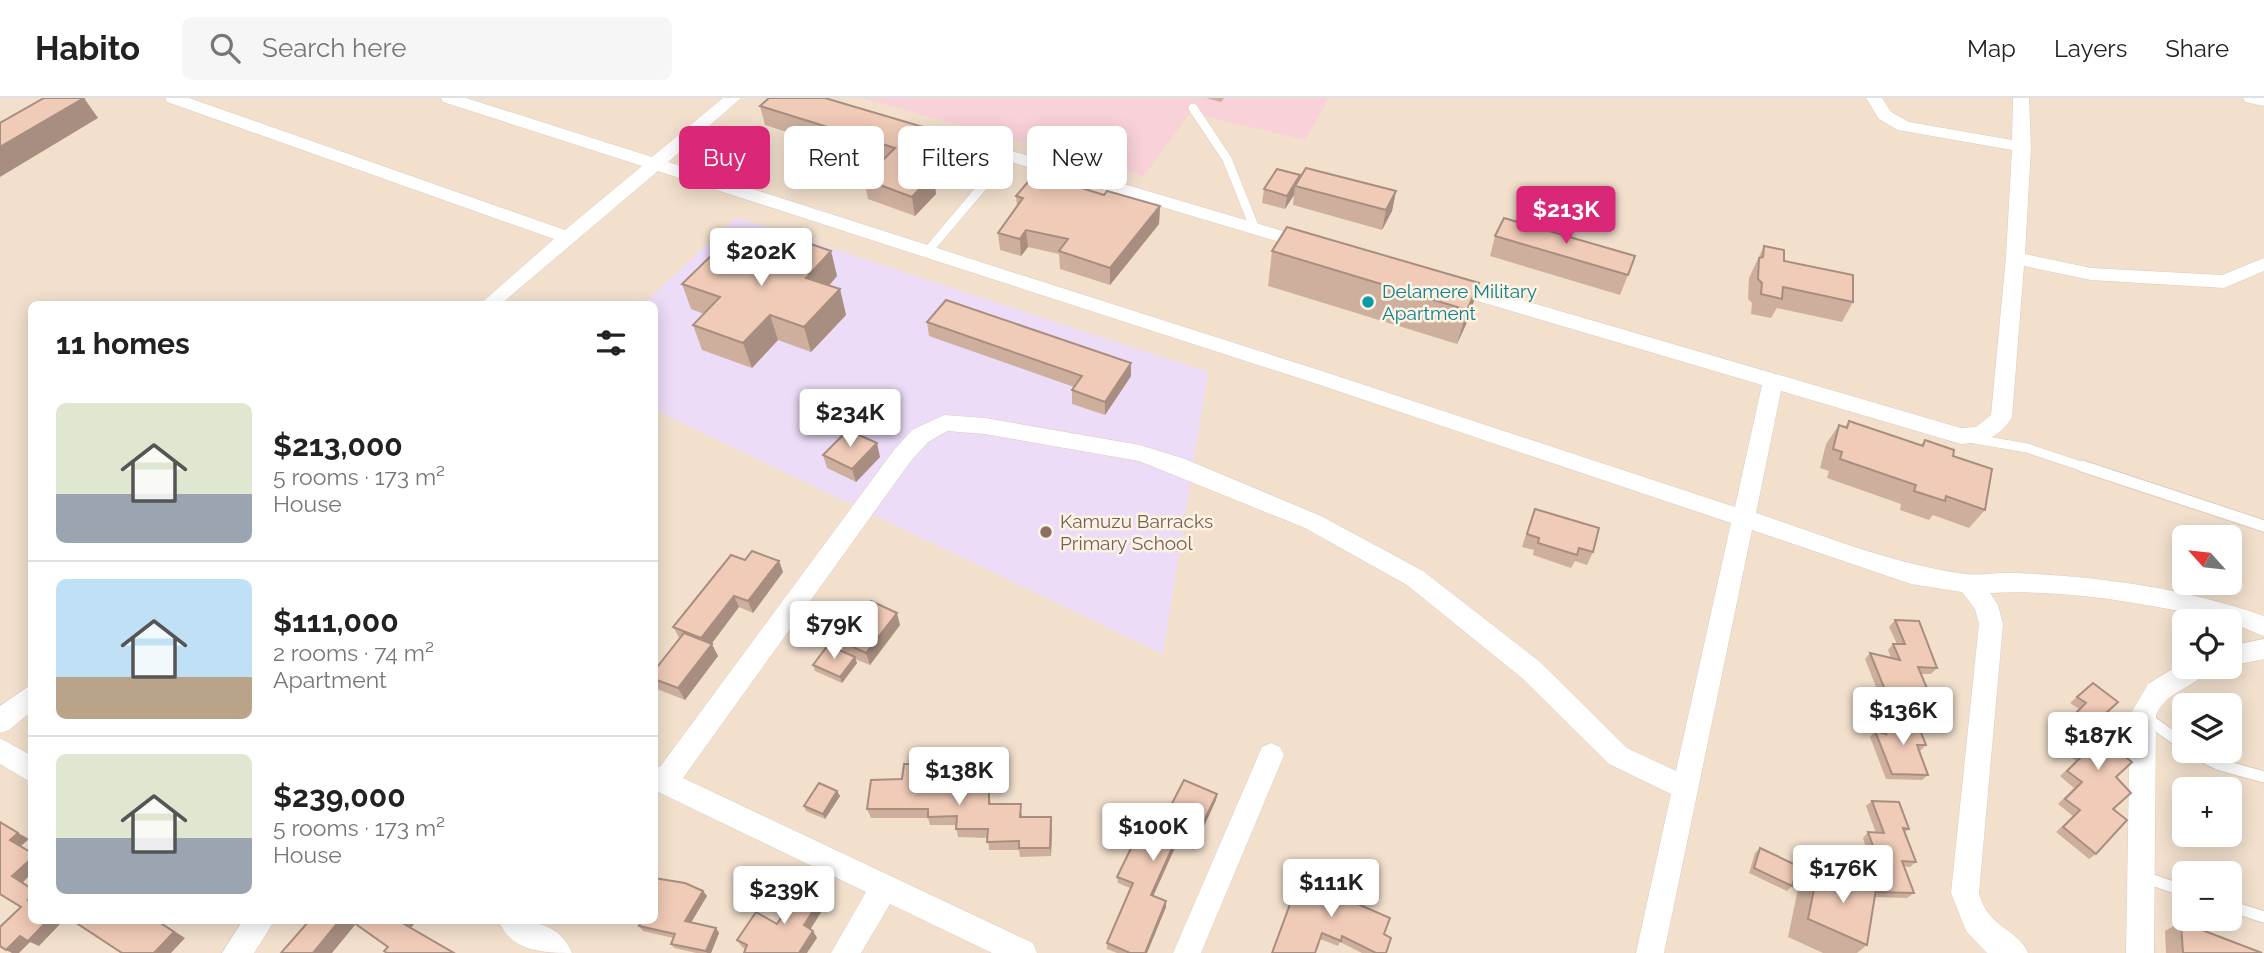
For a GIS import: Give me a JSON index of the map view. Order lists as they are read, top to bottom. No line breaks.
{"places":["Delamere Military Apartment","Kamuzu Barracks Primary School"],"north":"top left","page":{"header":"Habito","search":"Search here","nav":["Map","Layers","Share"],"chip":["Buy","Rent","Filters","New"],"price":["$213K","$202K","$234K","$79K","$136K","$187K","$138K","$100K","$176K","$111K","$239K"],"heading":"11 homes","list":[{"name":"$213,000","note":"5 rooms · 173 m² · House"},{"name":"$111,000","note":"2 rooms · 74 m² · Apartment"},{"name":"$239,000","note":"5 rooms · 173 m² · House"}],"map_buttons":["+","−"]}}
